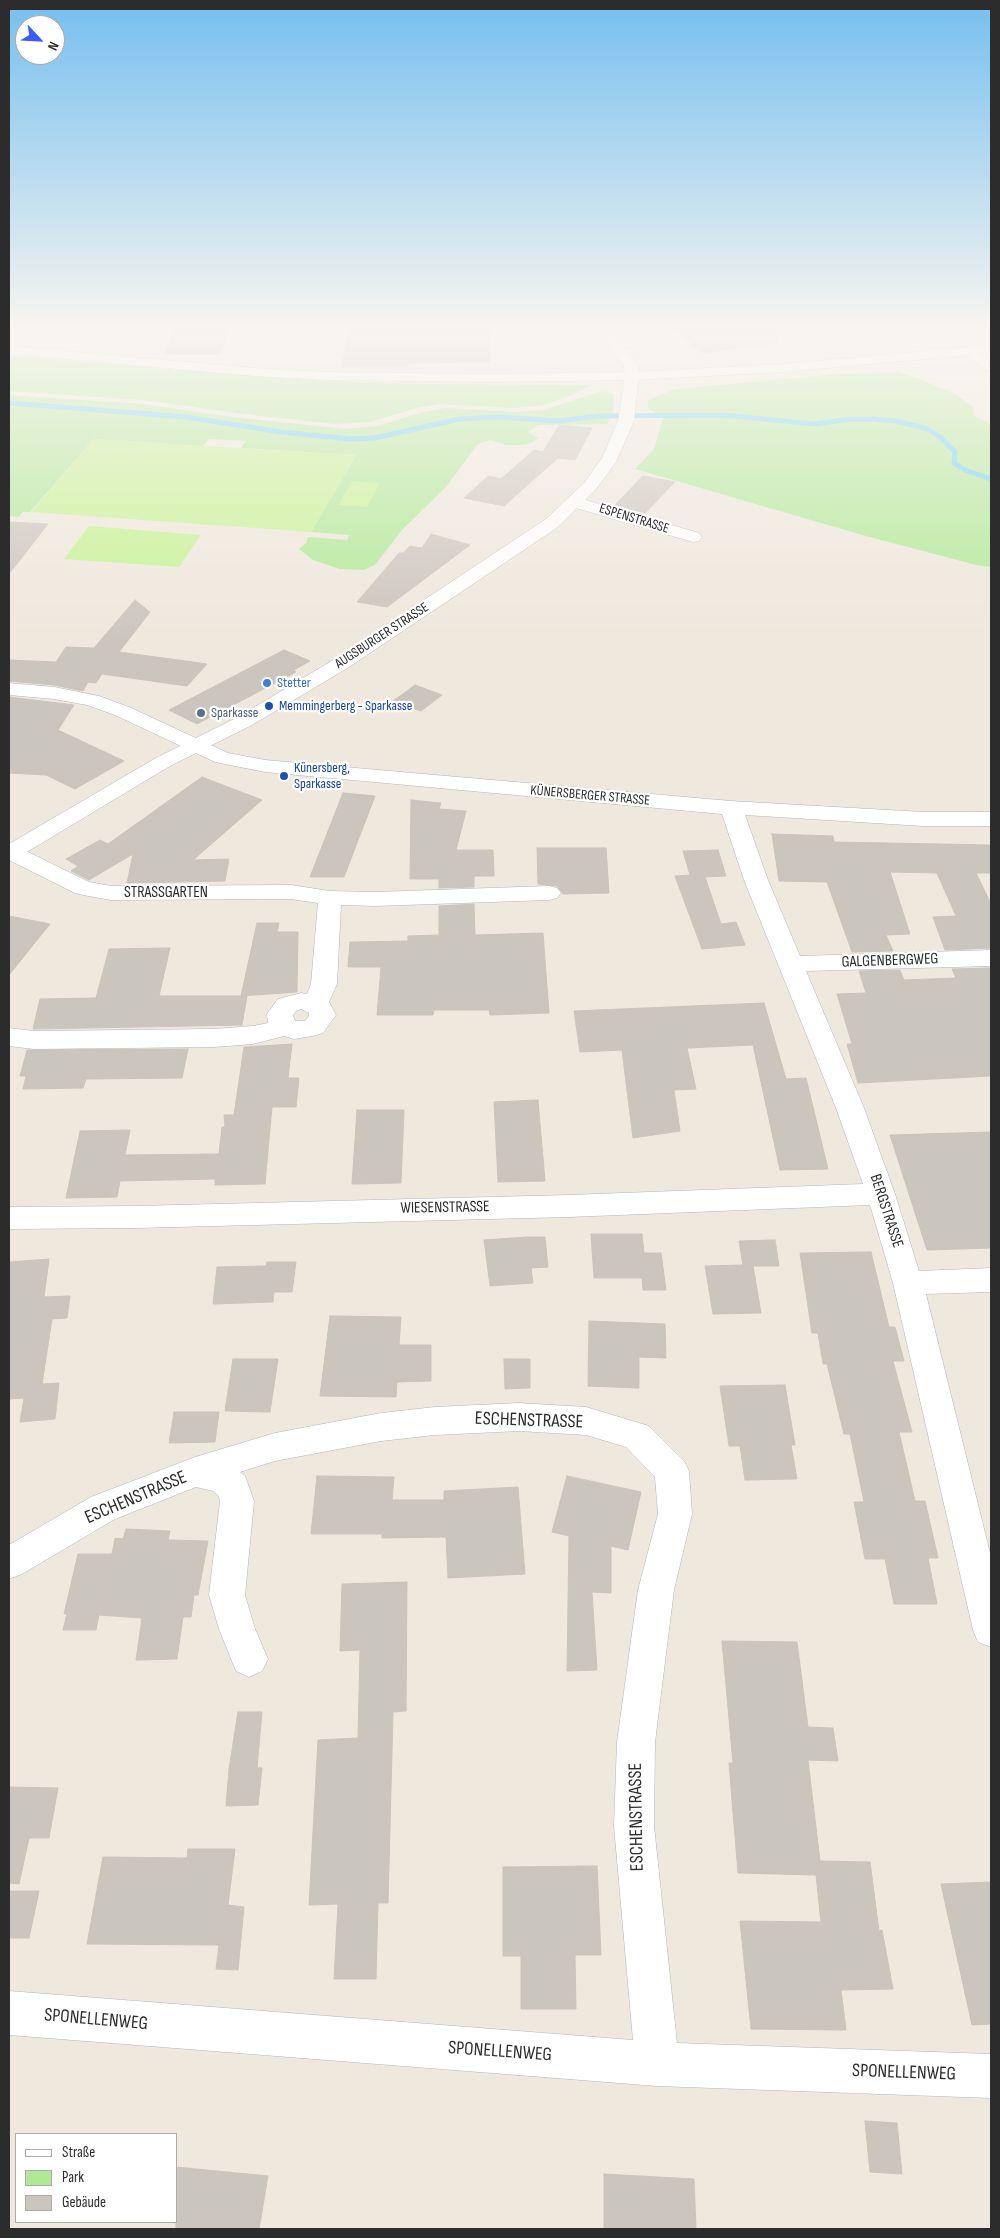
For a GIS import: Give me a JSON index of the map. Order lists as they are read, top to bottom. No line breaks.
{"streets":{"street":["ESPENSTRASSE","AUGSBURGER STRASSE","KÜNERSBERGER STRASSE","STRASSGARTEN","GALGENBERGWEG","WIESENSTRASSE","BERGSTRASSE","ESCHENSTRASSE","SPONELLENWEG"]},"crossings":[["ESPENSTRASSE","AUGSBURGER STRASSE"],["AUGSBURGER STRASSE","KÜNERSBERGER STRASSE"],["AUGSBURGER STRASSE","STRASSGARTEN"],["KÜNERSBERGER STRASSE","BERGSTRASSE"],["GALGENBERGWEG","BERGSTRASSE"],["WIESENSTRASSE","BERGSTRASSE"],["ESCHENSTRASSE","SPONELLENWEG"]],"places":["Stetter","Memmingerberg - Sparkasse","Sparkasse","Künersberg, Sparkasse"],"legend":["Straße","Park","Gebäude"],"north":"bottom right"}
